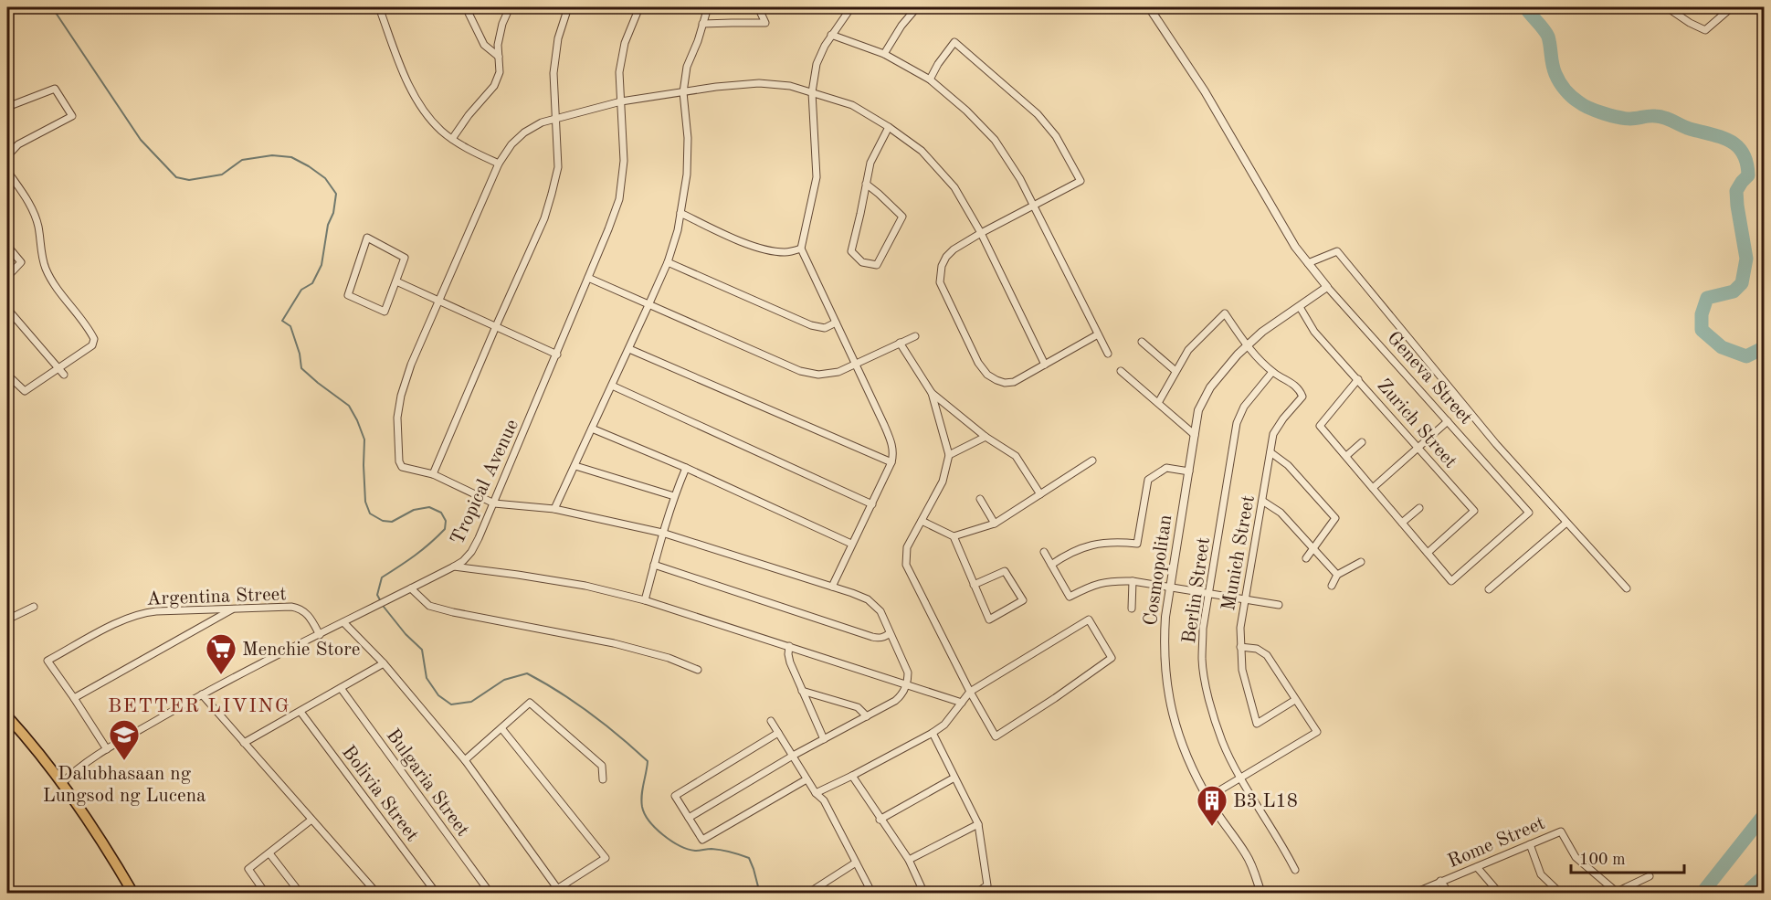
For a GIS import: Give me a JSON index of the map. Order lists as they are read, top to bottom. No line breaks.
{"streets":{"street":["Geneva Street","Zurich Street","Tropical Avenue","Munich Street","Cosmopolitan","Berlin Street","Argentina Street","Bulgaria Street","Bolivia Street","Rome Street"]},"crossings":[["Geneva Street","Zurich Street"],["Geneva Street","Cosmopolitan"],["Zurich Street","Cosmopolitan"],["Tropical Avenue","Argentina Street"],["Munich Street","Berlin Street"]],"districts":["BETTER LIVING"],"places":{"supermarket":["Menchie Store"],"school or university":["Dalubhasaan ng Lungsod ng Lucena"],"building":["B3 L18"]},"scale_bar":"100 m"}
